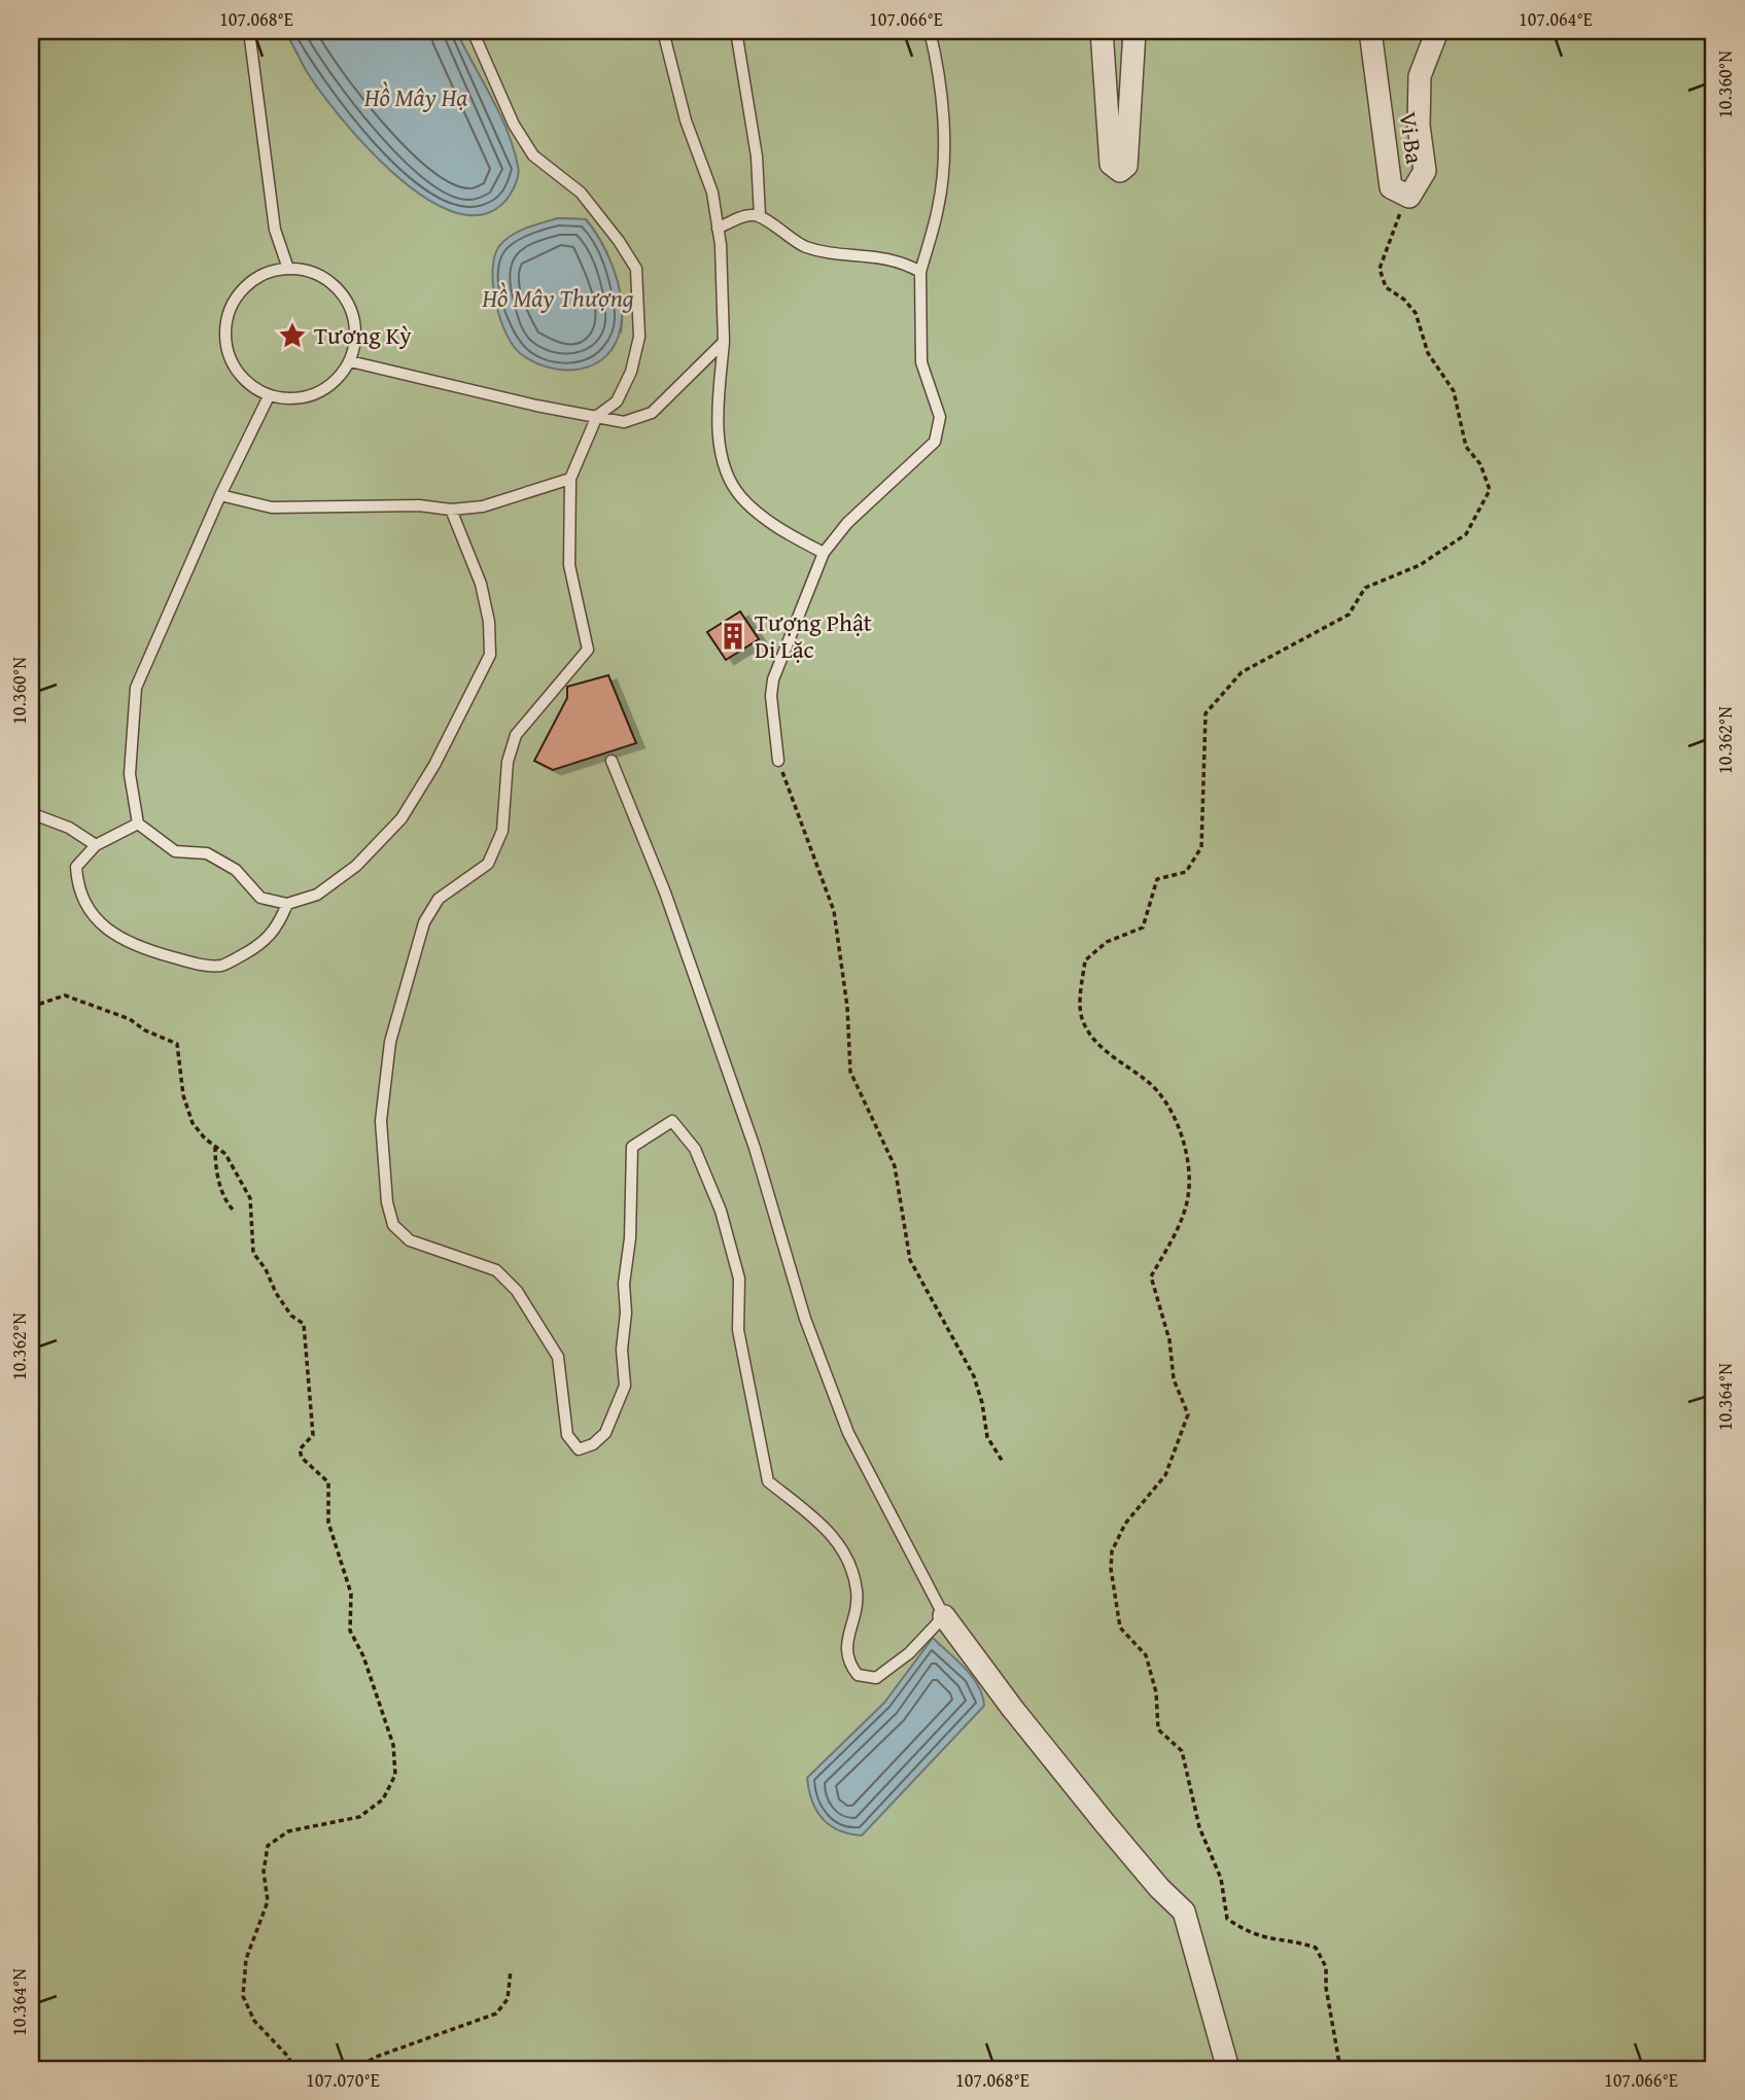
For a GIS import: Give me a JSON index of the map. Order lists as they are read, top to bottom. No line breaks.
{"streets":{"street":["Vi Ba"]},"water":["Hồ Mây Hạ","Hồ Mây Thượng"],"places":{"place":["Tương Kỳ"],"building":["Tượng Phật Di Lặc"]},"coordinates":["107.068°E","107.066°E","107.064°E","10.360°N","10.362°N","10.364°N","107.070°E"]}
